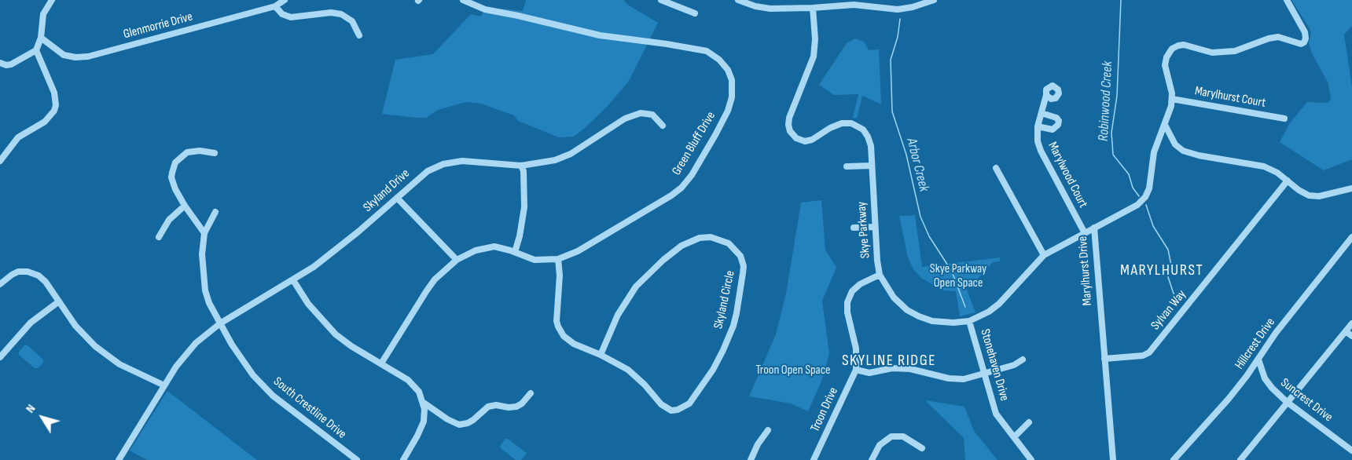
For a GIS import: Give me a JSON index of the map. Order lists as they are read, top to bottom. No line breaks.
{"streets":{"street":["Glenmorrie Drive","Marylhurst Court","Green Bluff Drive","Marylwood Court","Skyland Drive","Skye Parkway","Marylhurst Drive","Skyland Circle","Sylvan Way","Hillcrest Drive","Stonehaven Drive","Suncrest Drive","South Crestline Drive","Troon Drive"]},"crossings":[["Marylhurst Court","Marylhurst Drive"],["Green Bluff Drive","Skyland Circle"],["Marylwood Court","Skye Parkway"],["Skyland Drive","South Crestline Drive"],["Skye Parkway","Marylhurst Drive"],["Skye Parkway","Stonehaven Drive"],["Skye Parkway","Troon Drive"],["Marylhurst Drive","Sylvan Way"],["Hillcrest Drive","Suncrest Drive"]],"districts":["MARYLHURST","SKYLINE RIDGE"],"water":["Robinwood Creek","Arbor Creek"],"parks":["Skye Parkway Open Space","Troon Open Space"],"north":"top left"}
